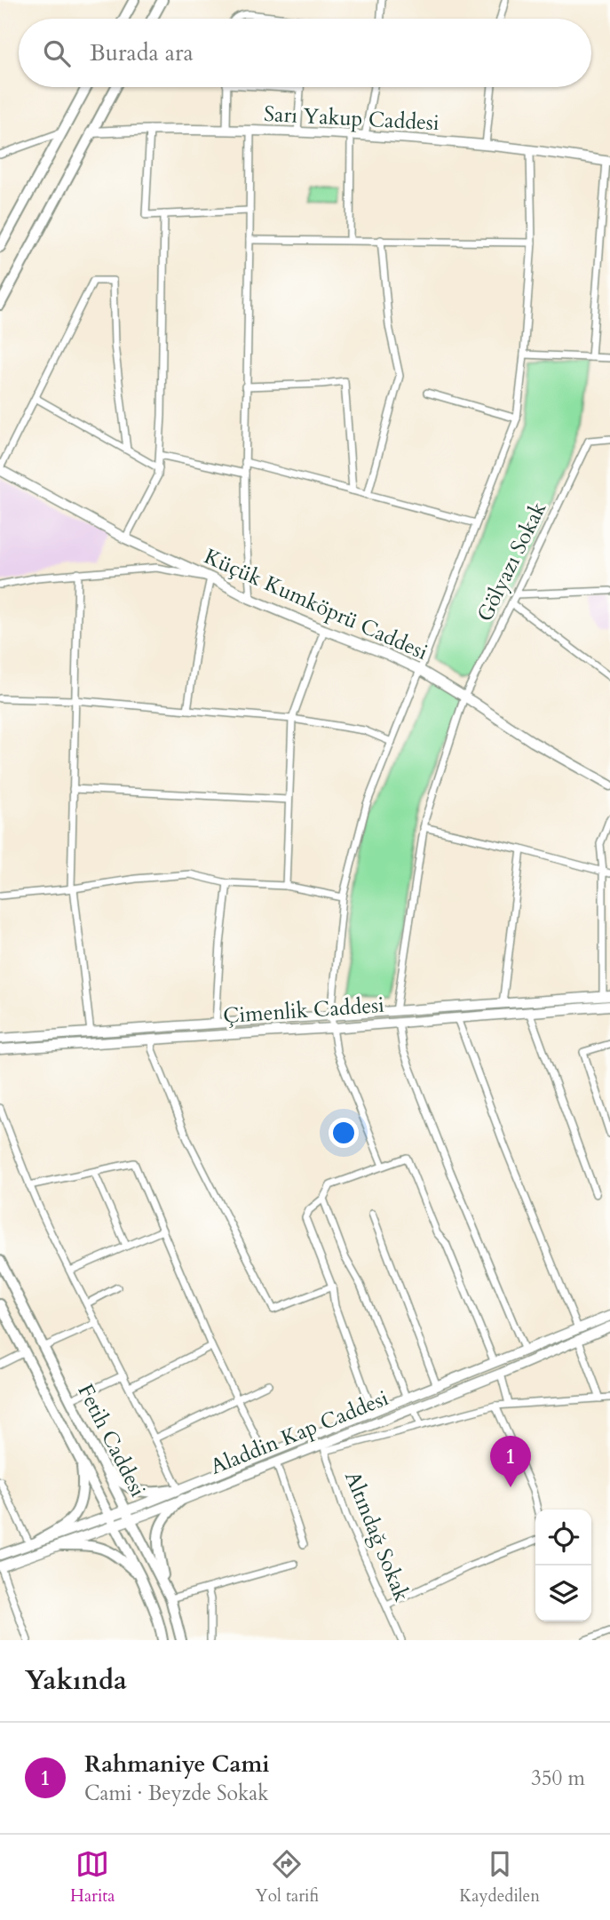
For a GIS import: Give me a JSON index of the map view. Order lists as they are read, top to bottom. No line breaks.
{"streets":{"main road":["Fetih Caddesi"],"street":["Sarı Yakup Caddesi","Gölyazı Sokak","Küçük Kumköprü Caddesi","Çimenlik Caddesi","Aladdin Kap Caddesi","Altındağ Sokak"]},"crossings":[["Gölyazı Sokak","Küçük Kumköprü Caddesi"],["Gölyazı Sokak","Çimenlik Caddesi"],["Aladdin Kap Caddesi","Fetih Caddesi"],["Aladdin Kap Caddesi","Altındağ Sokak"]],"page":{"search":"Burada ara","pins":"1","heading":"Yakında","list":[{"mark":"1","name":"Rahmaniye Cami","note":"Cami · Beyzde Sokak","value":"350 m"}],"nav":["Harita","Yol tarifi","Kaydedilen"]}}
